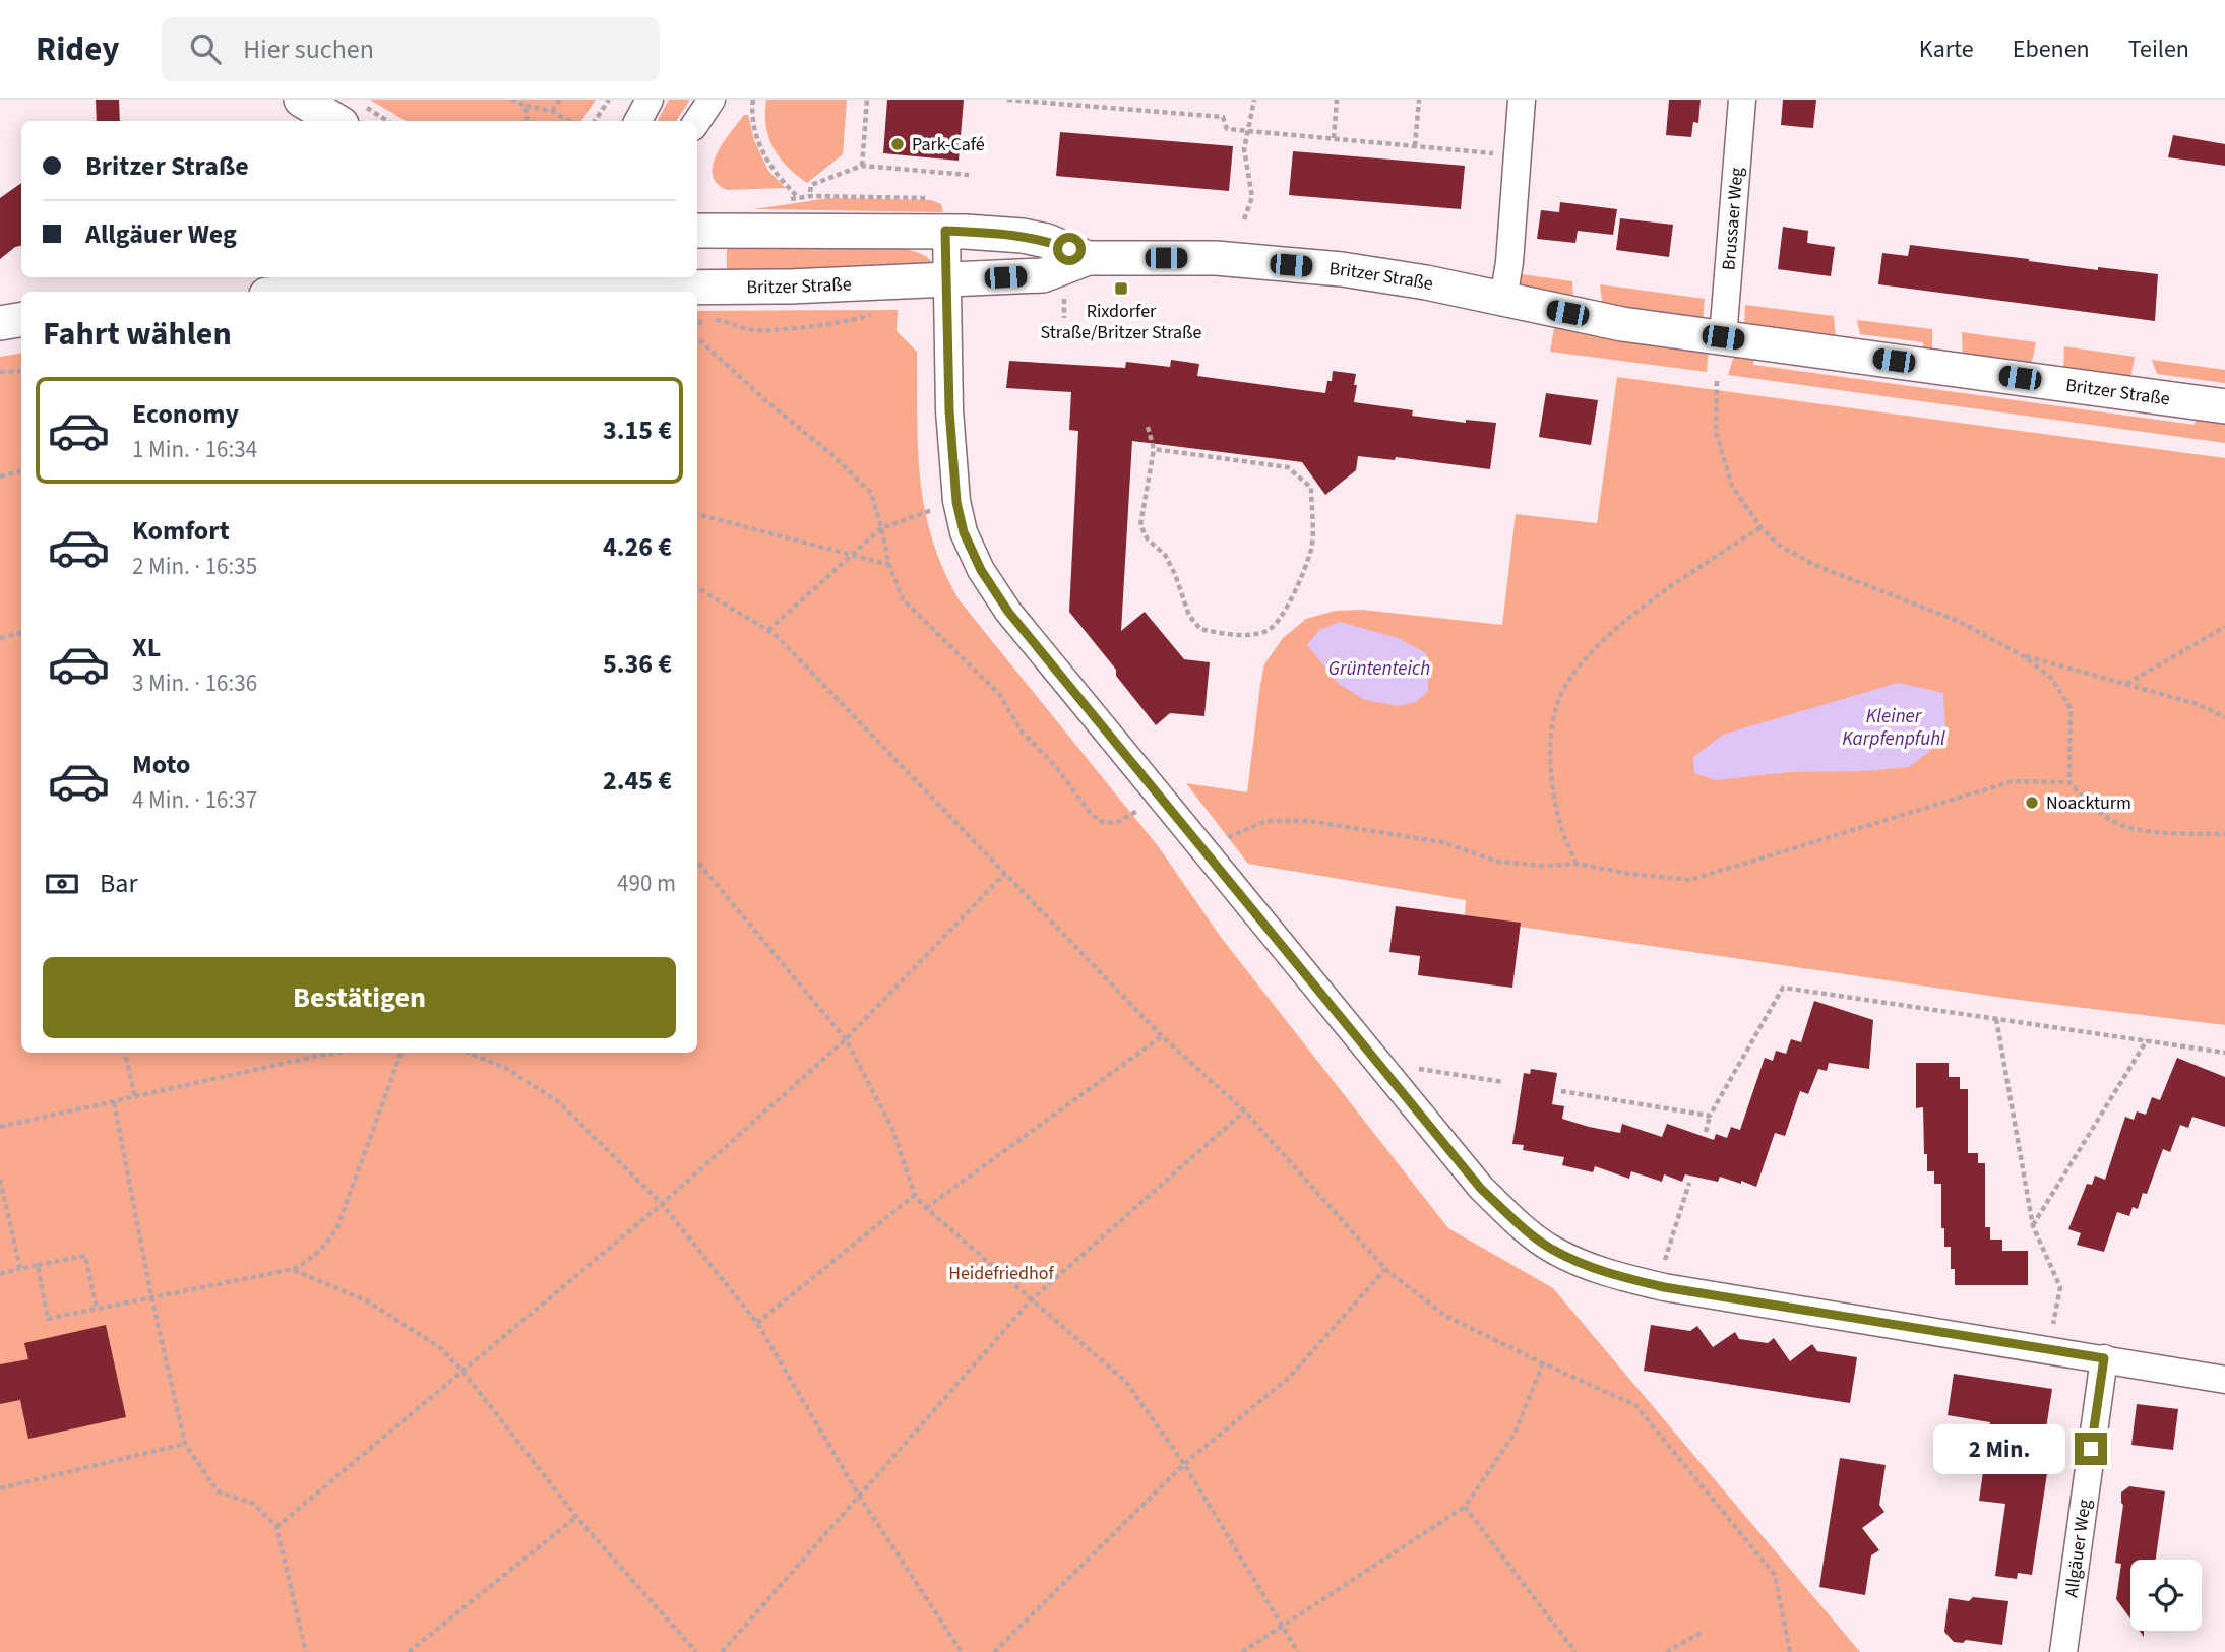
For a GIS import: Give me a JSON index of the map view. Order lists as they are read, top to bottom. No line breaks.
{"streets":{"main road":["Britzer Straße"],"street":["Brussaer Weg","Allgäuer Weg"]},"crossings":[["Brussaer Weg","Britzer Straße"]],"water":["Grüntenteich","Kleiner Karpfenpfuhl"],"parks":["Heidefriedhof"],"places":{"other":["Park-Café","Noackturm"],"transit":["Rixdorfer Straße/Britzer Straße"]},"page":{"header":"Ridey","search":"Hier suchen","nav":["Karte","Ebenen","Teilen"],"banner":["Britzer Straße","Allgäuer Weg"],"heading":"Fahrt wählen","list":[{"name":"Economy","note":"1 Min. · 16:34","value":"3.15 €"},{"name":"Komfort","note":"2 Min. · 16:35","value":"4.26 €"},{"name":"XL","note":"3 Min. · 16:36","value":"5.36 €"},{"name":"Moto","note":"4 Min. · 16:37","value":"2.45 €"}],"pay":["Bar","490 m"],"buttons":"Bestätigen","bubble":"2 Min."}}
